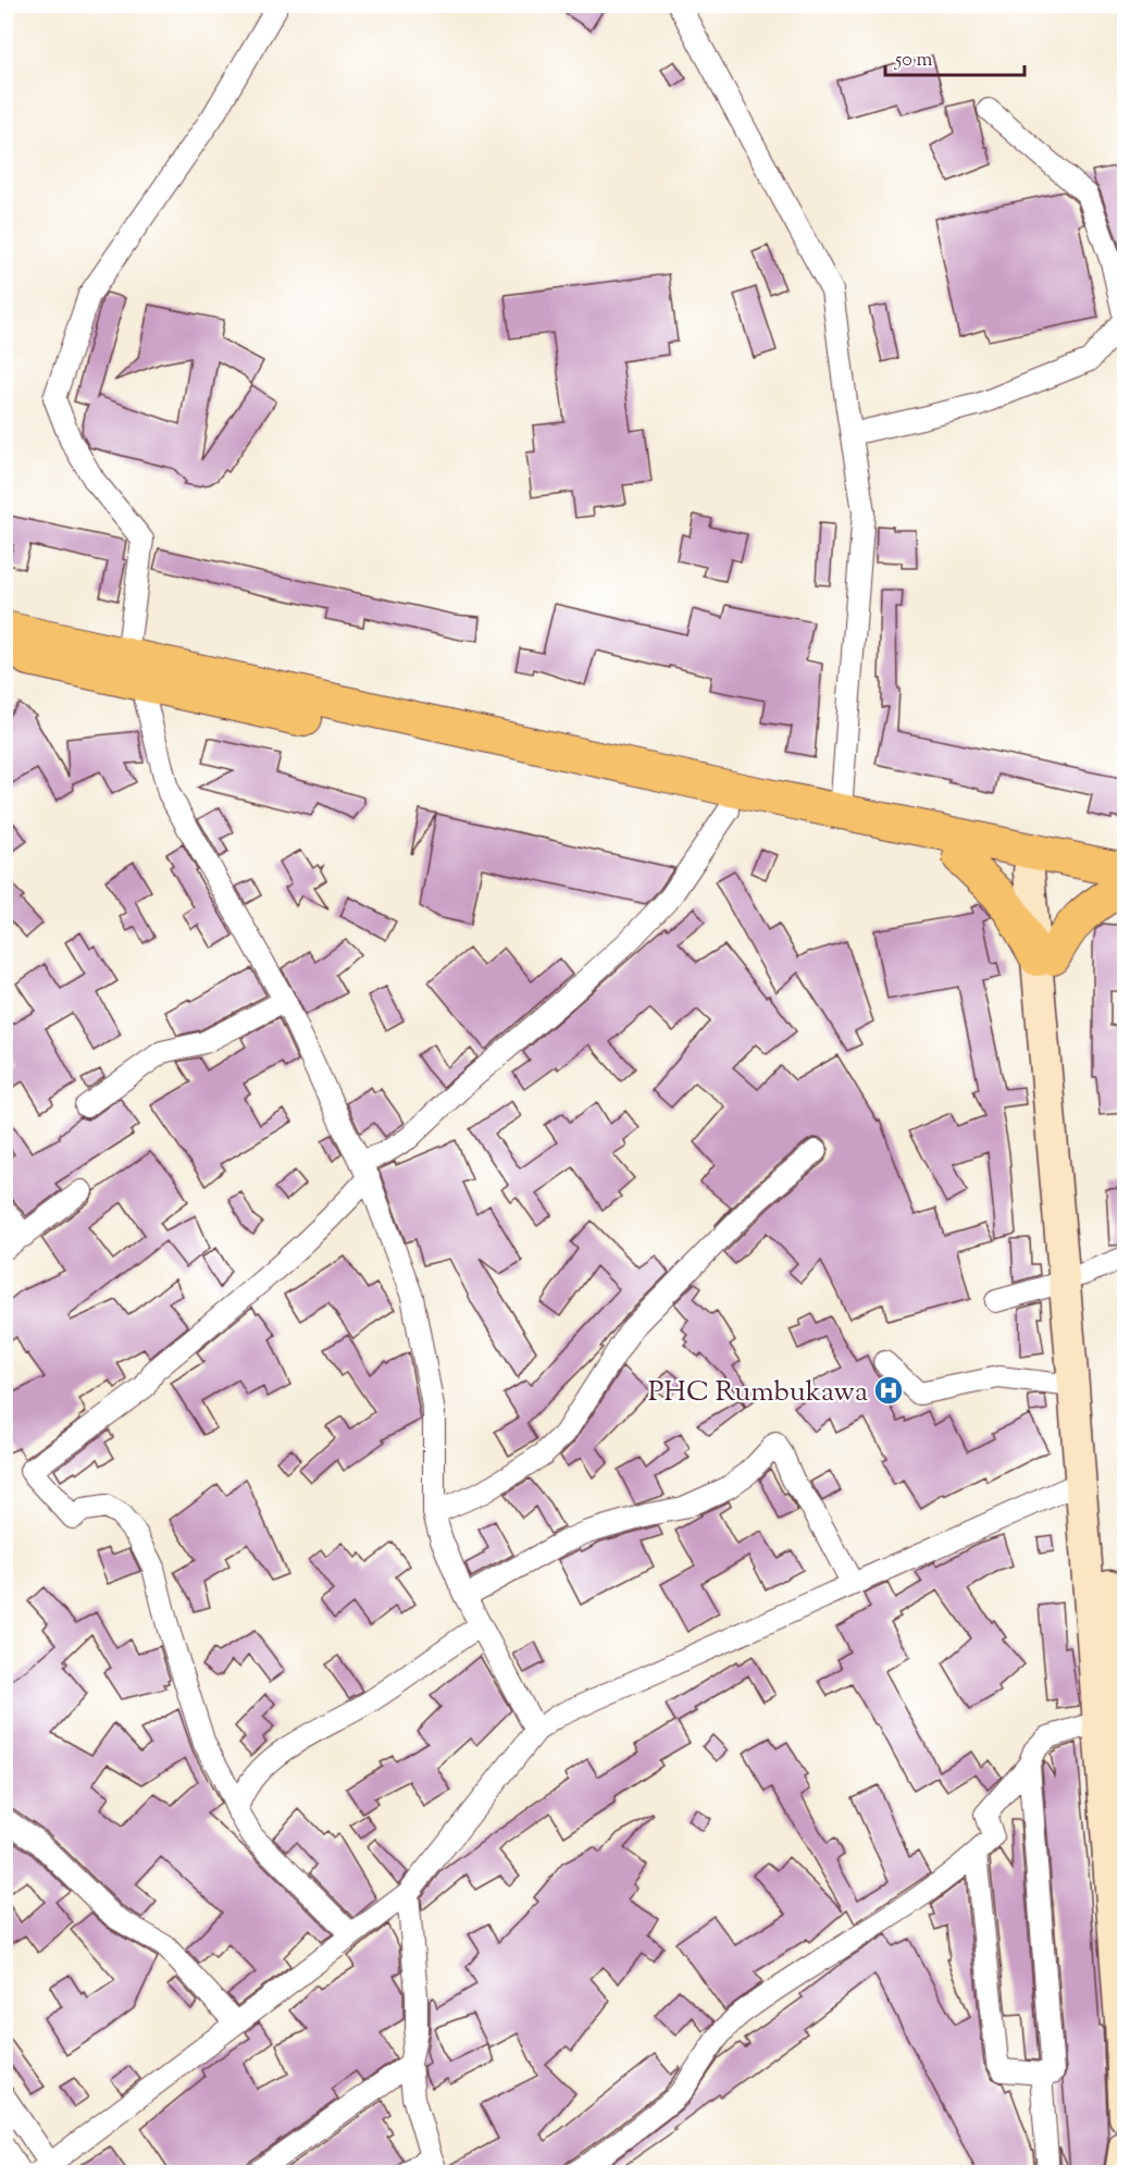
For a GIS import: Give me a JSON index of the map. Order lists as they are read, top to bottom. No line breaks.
{"places":{"hospital":["PHC Rumbukawa"]},"scale_bar":"50 m"}
